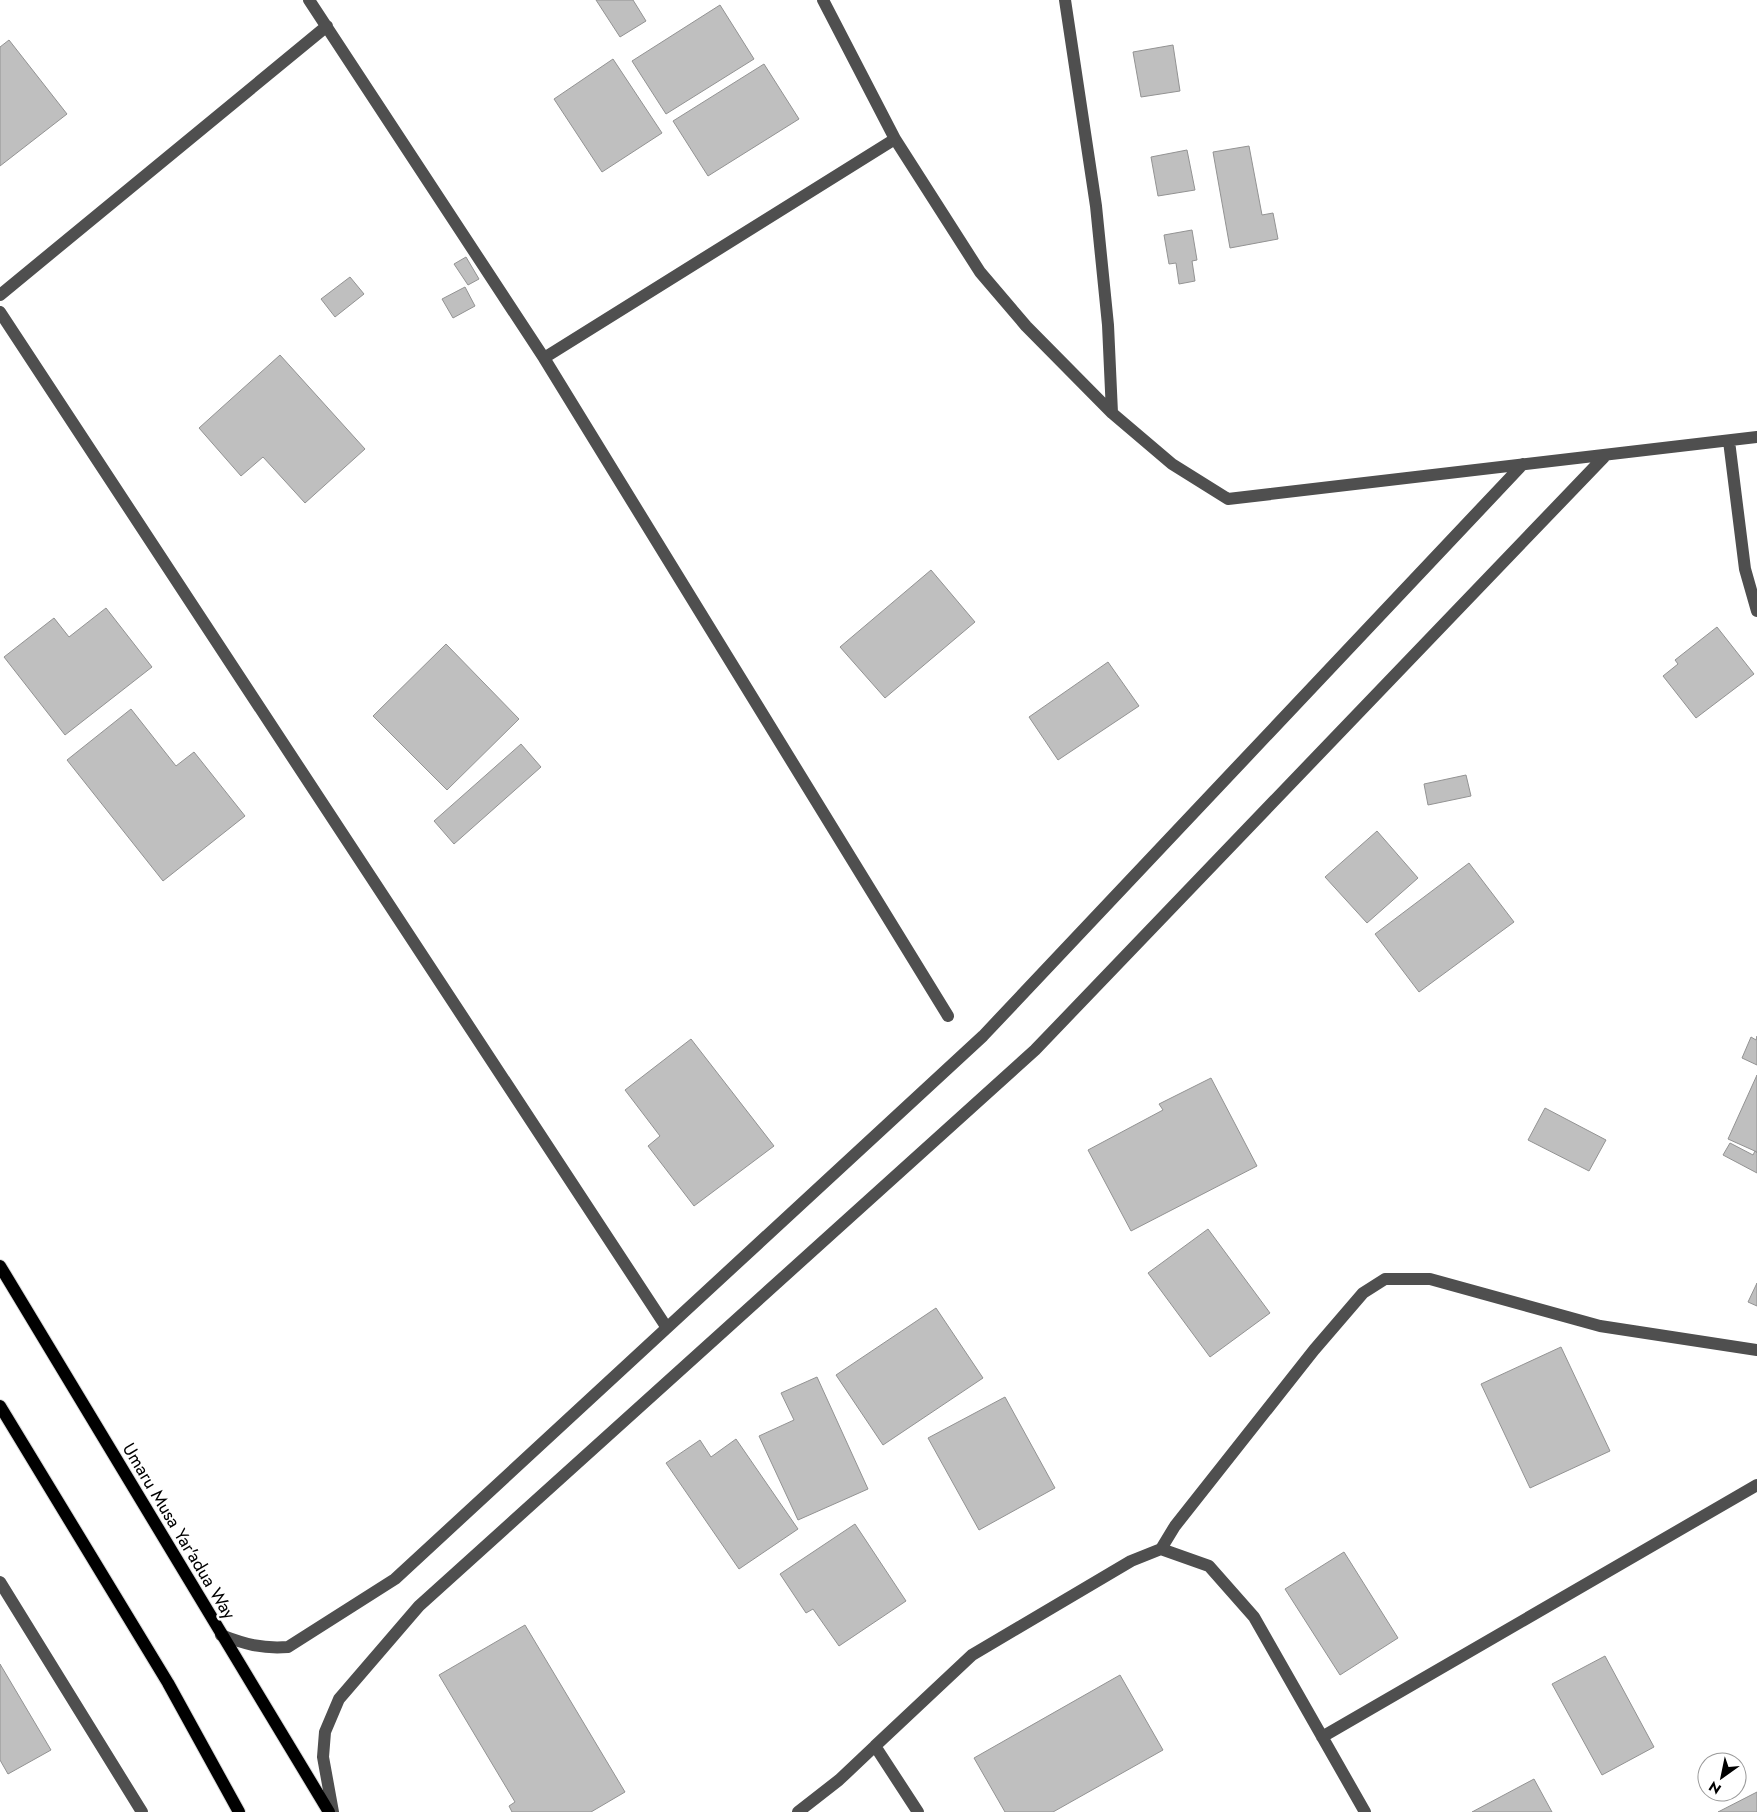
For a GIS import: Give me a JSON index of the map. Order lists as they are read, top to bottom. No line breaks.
{"streets":{"main road":["Umaru Musa Yar'adua Way"]},"north":"bottom left"}
